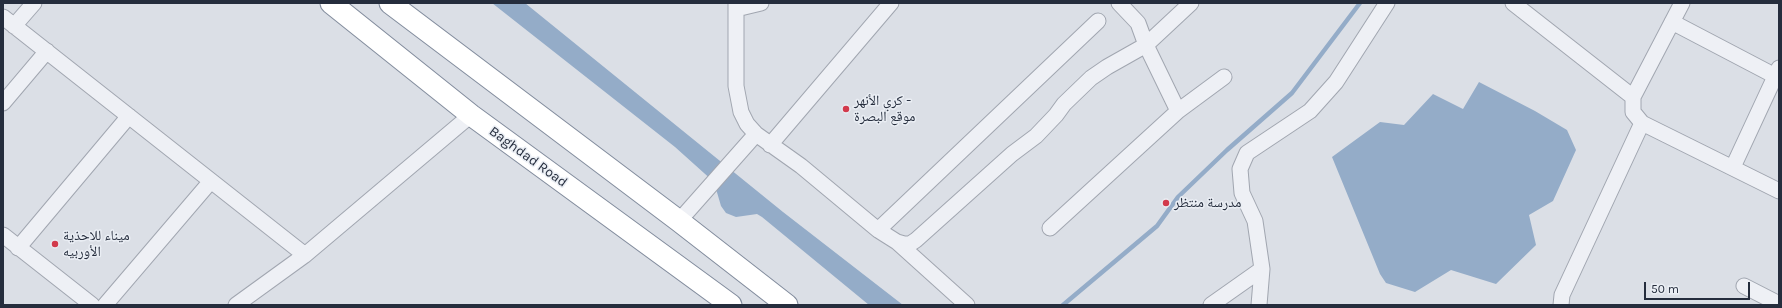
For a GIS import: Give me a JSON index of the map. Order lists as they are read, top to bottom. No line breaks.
{"streets":{"highway":["Baghdad Road"]},"places":["كري الأنهر - موقع البصرة","مدرسة منتظر","ميناء للاحذية الأوربيه"],"scale_bar":"50 m"}
